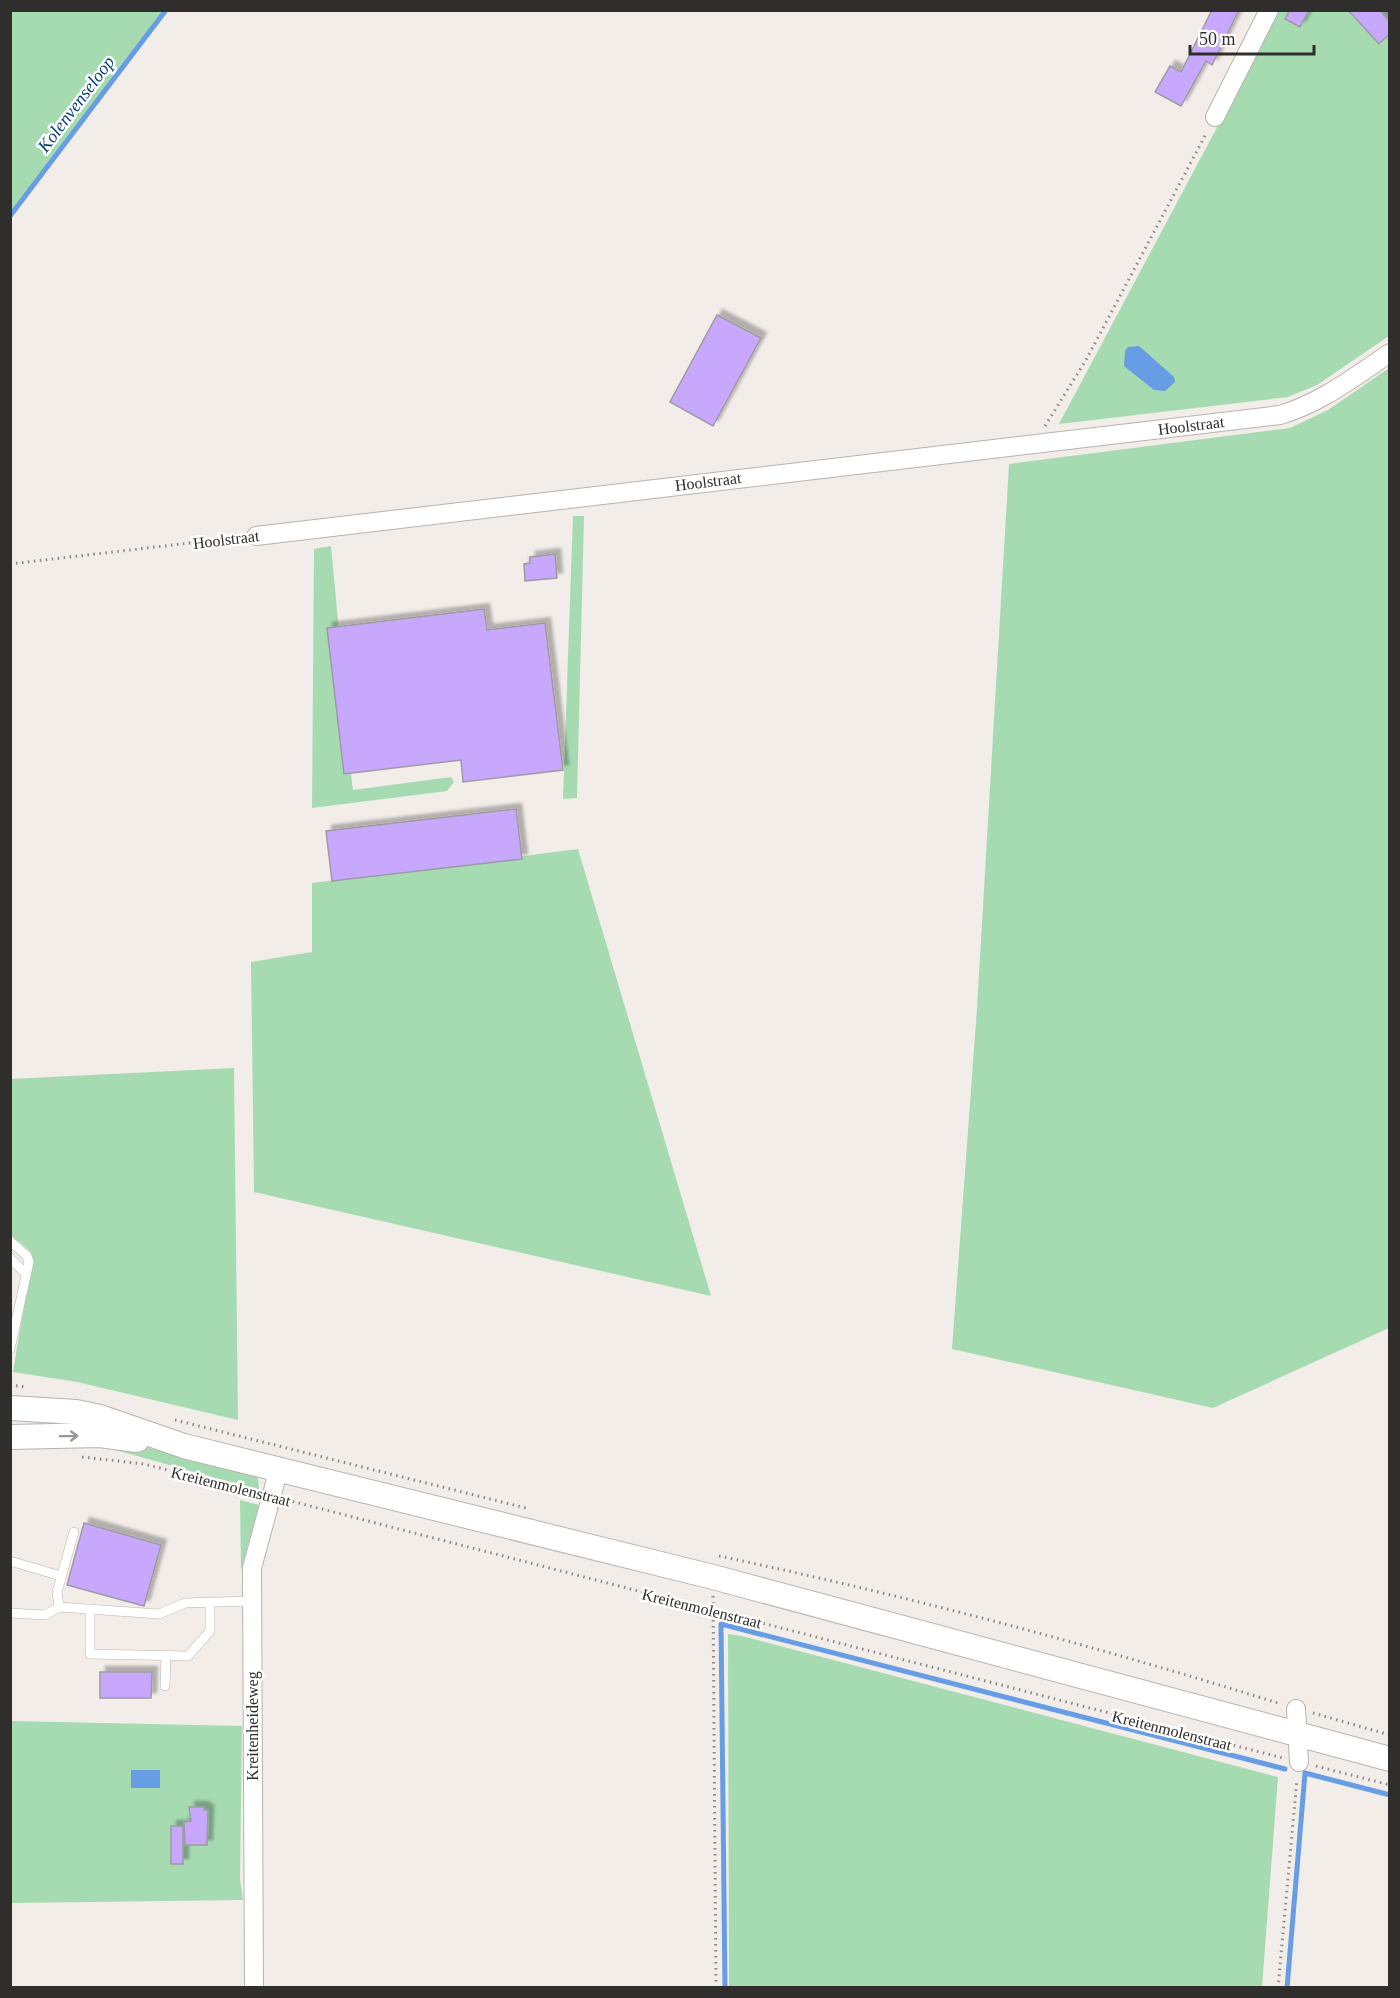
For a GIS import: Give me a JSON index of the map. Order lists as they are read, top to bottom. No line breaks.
{"streets":{"street":["Hoolstraat","Kreitenmolenstraat","Kreitenheideweg"]},"crossings":[["Kreitenmolenstraat","Kreitenheideweg"]],"water":["Kolenvenseloop"],"scale_bar":"50 m"}
